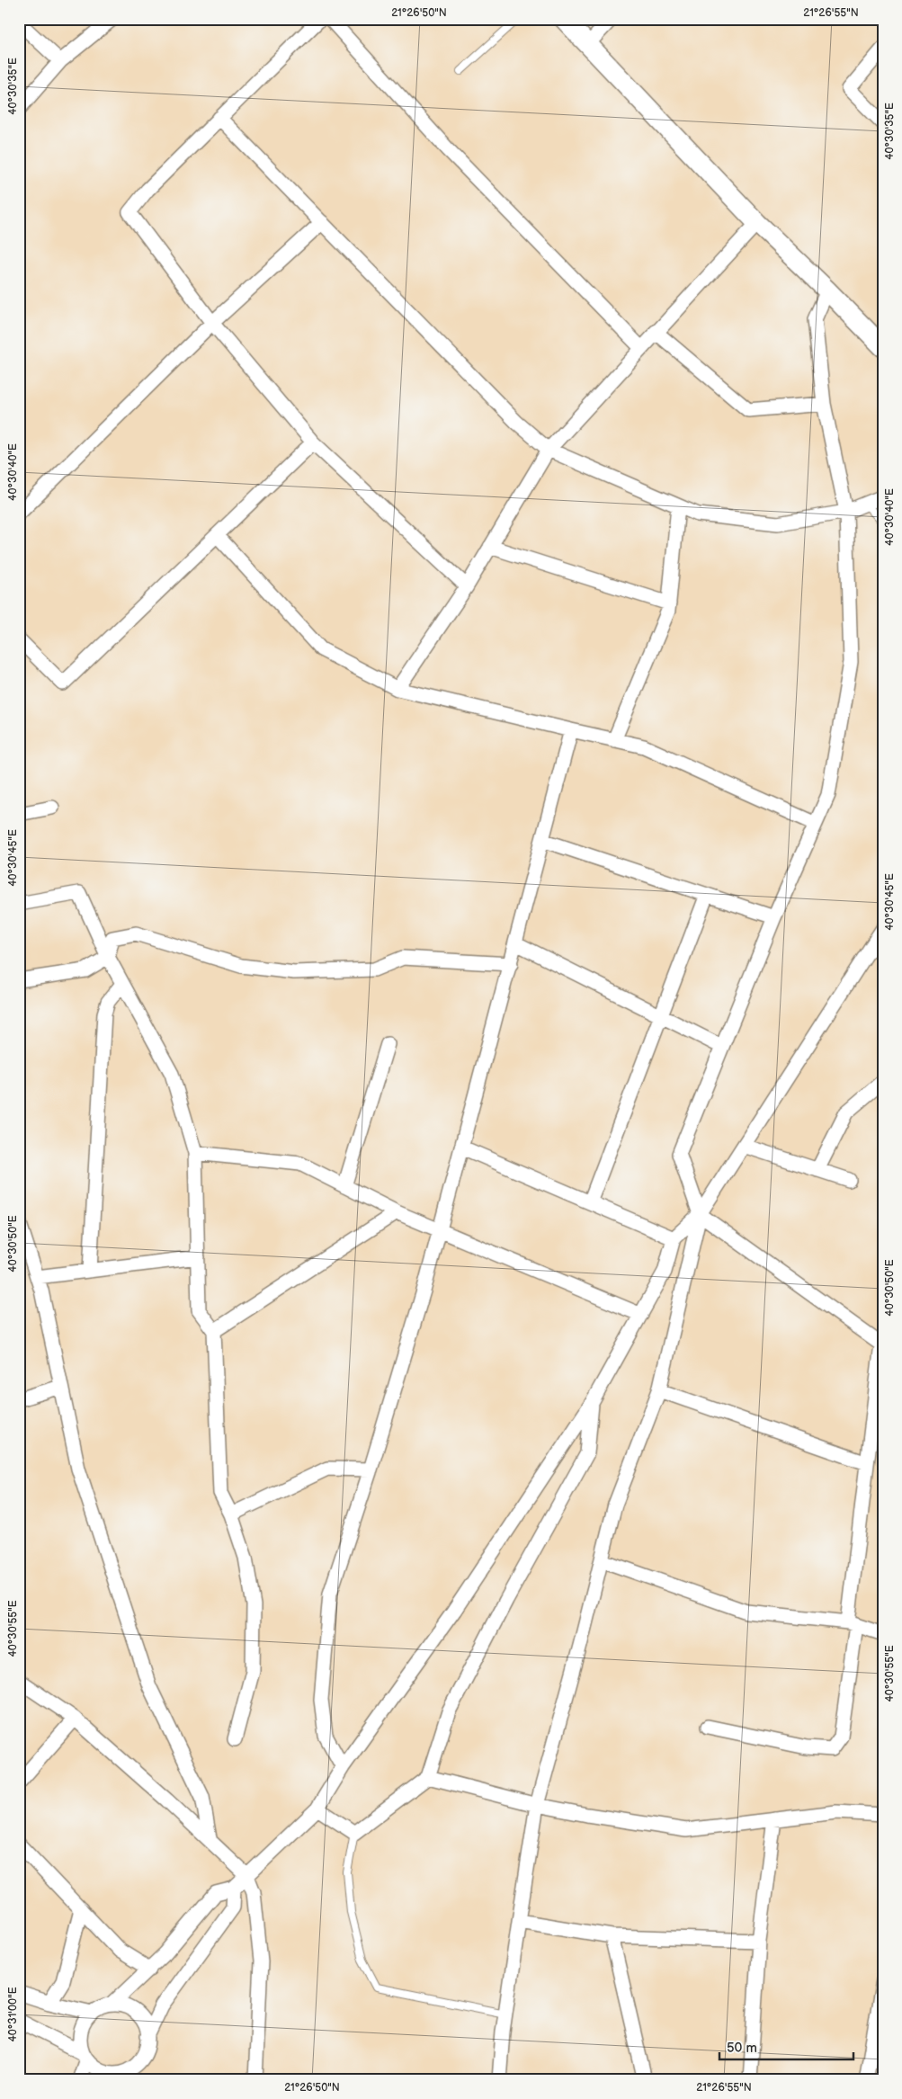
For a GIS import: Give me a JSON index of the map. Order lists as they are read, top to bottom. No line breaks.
{"scale_bar":"50 m","coordinates":["21°26'50\"N","21°26'55\"N","40°30'35\"E","40°30'40\"E","40°30'45\"E","40°30'50\"E","40°30'55\"E","40°31'00\"E"]}
